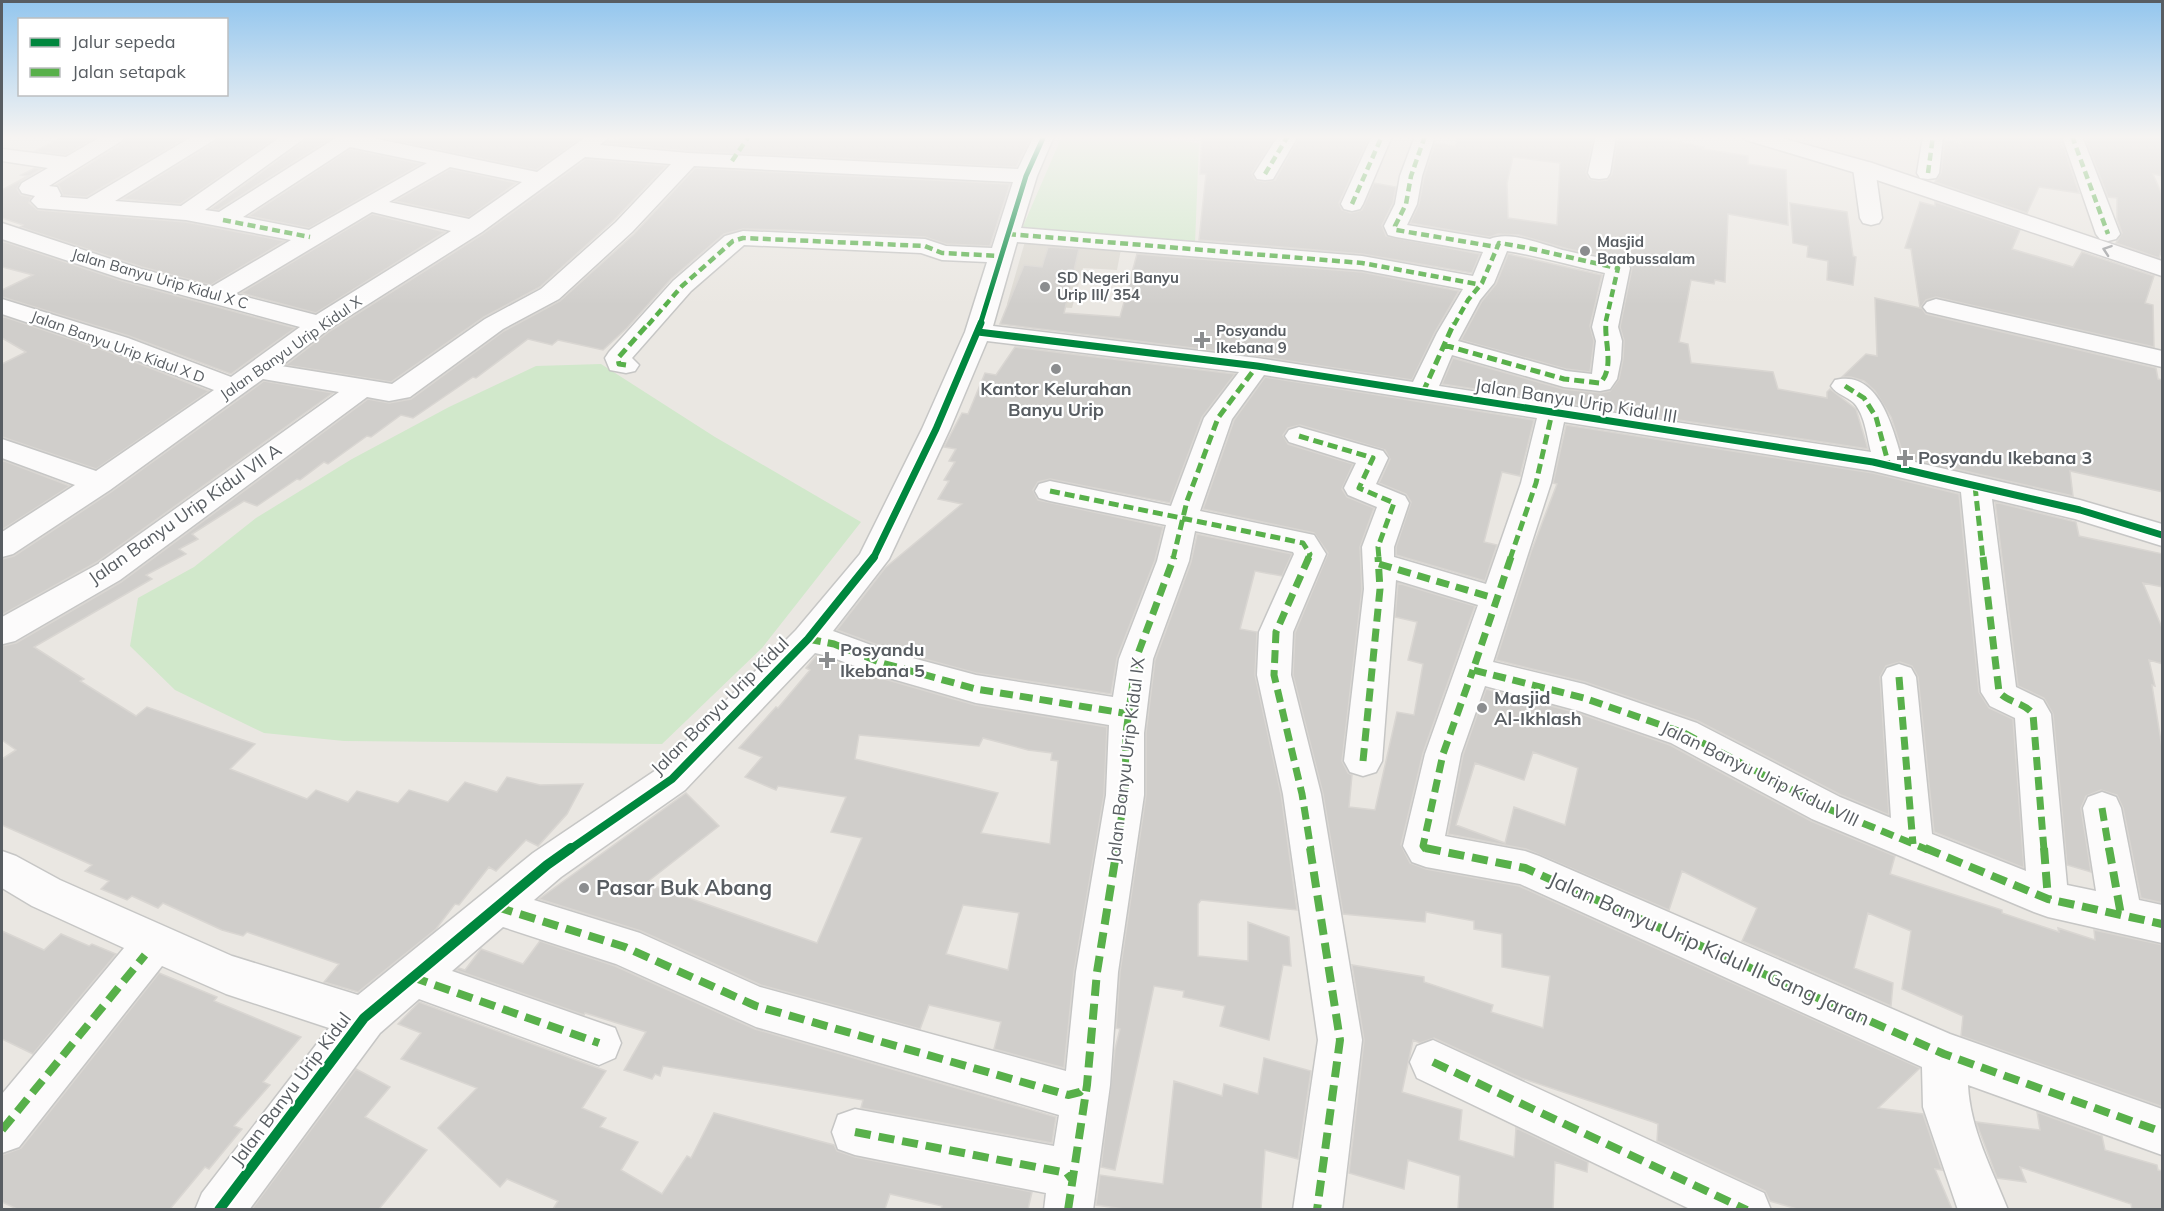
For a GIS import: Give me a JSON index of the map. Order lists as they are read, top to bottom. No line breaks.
{"streets":{"street":["Jalan Banyu Urip Kidul X C","Jalan Banyu Urip Kidul X D","Jalan Banyu Urip Kidul X","Jalan Banyu Urip Kidul III","Jalan Banyu Urip Kidul VII A","Jalan Banyu Urip Kidul","Jalan Banyu Urip Kidul IX","Jalan Banyu Urip Kidul VIII","Jalan Banyu Urip Kidul II Gang Jaran"]},"crossings":[["Jalan Banyu Urip Kidul X C","Jalan Banyu Urip Kidul X"],["Jalan Banyu Urip Kidul X D","Jalan Banyu Urip Kidul X"],["Jalan Banyu Urip Kidul III","Jalan Banyu Urip Kidul"],["Jalan Banyu Urip Kidul III","Jalan Banyu Urip Kidul IX"],["Jalan Banyu Urip Kidul VIII","Jalan Banyu Urip Kidul II Gang Jaran"]],"places":{"other":["Masjid Baabussalam","SD Negeri Banyu Urip III/ 354","Kantor Kelurahan Banyu Urip","Masjid Al-Ikhlash","Pasar Buk Abang"],"health":["Posyandu Ikebana 9","Posyandu Ikebana 3","Posyandu Ikebana 5"]},"legend":["Jalur sepeda","Jalan setapak"]}
